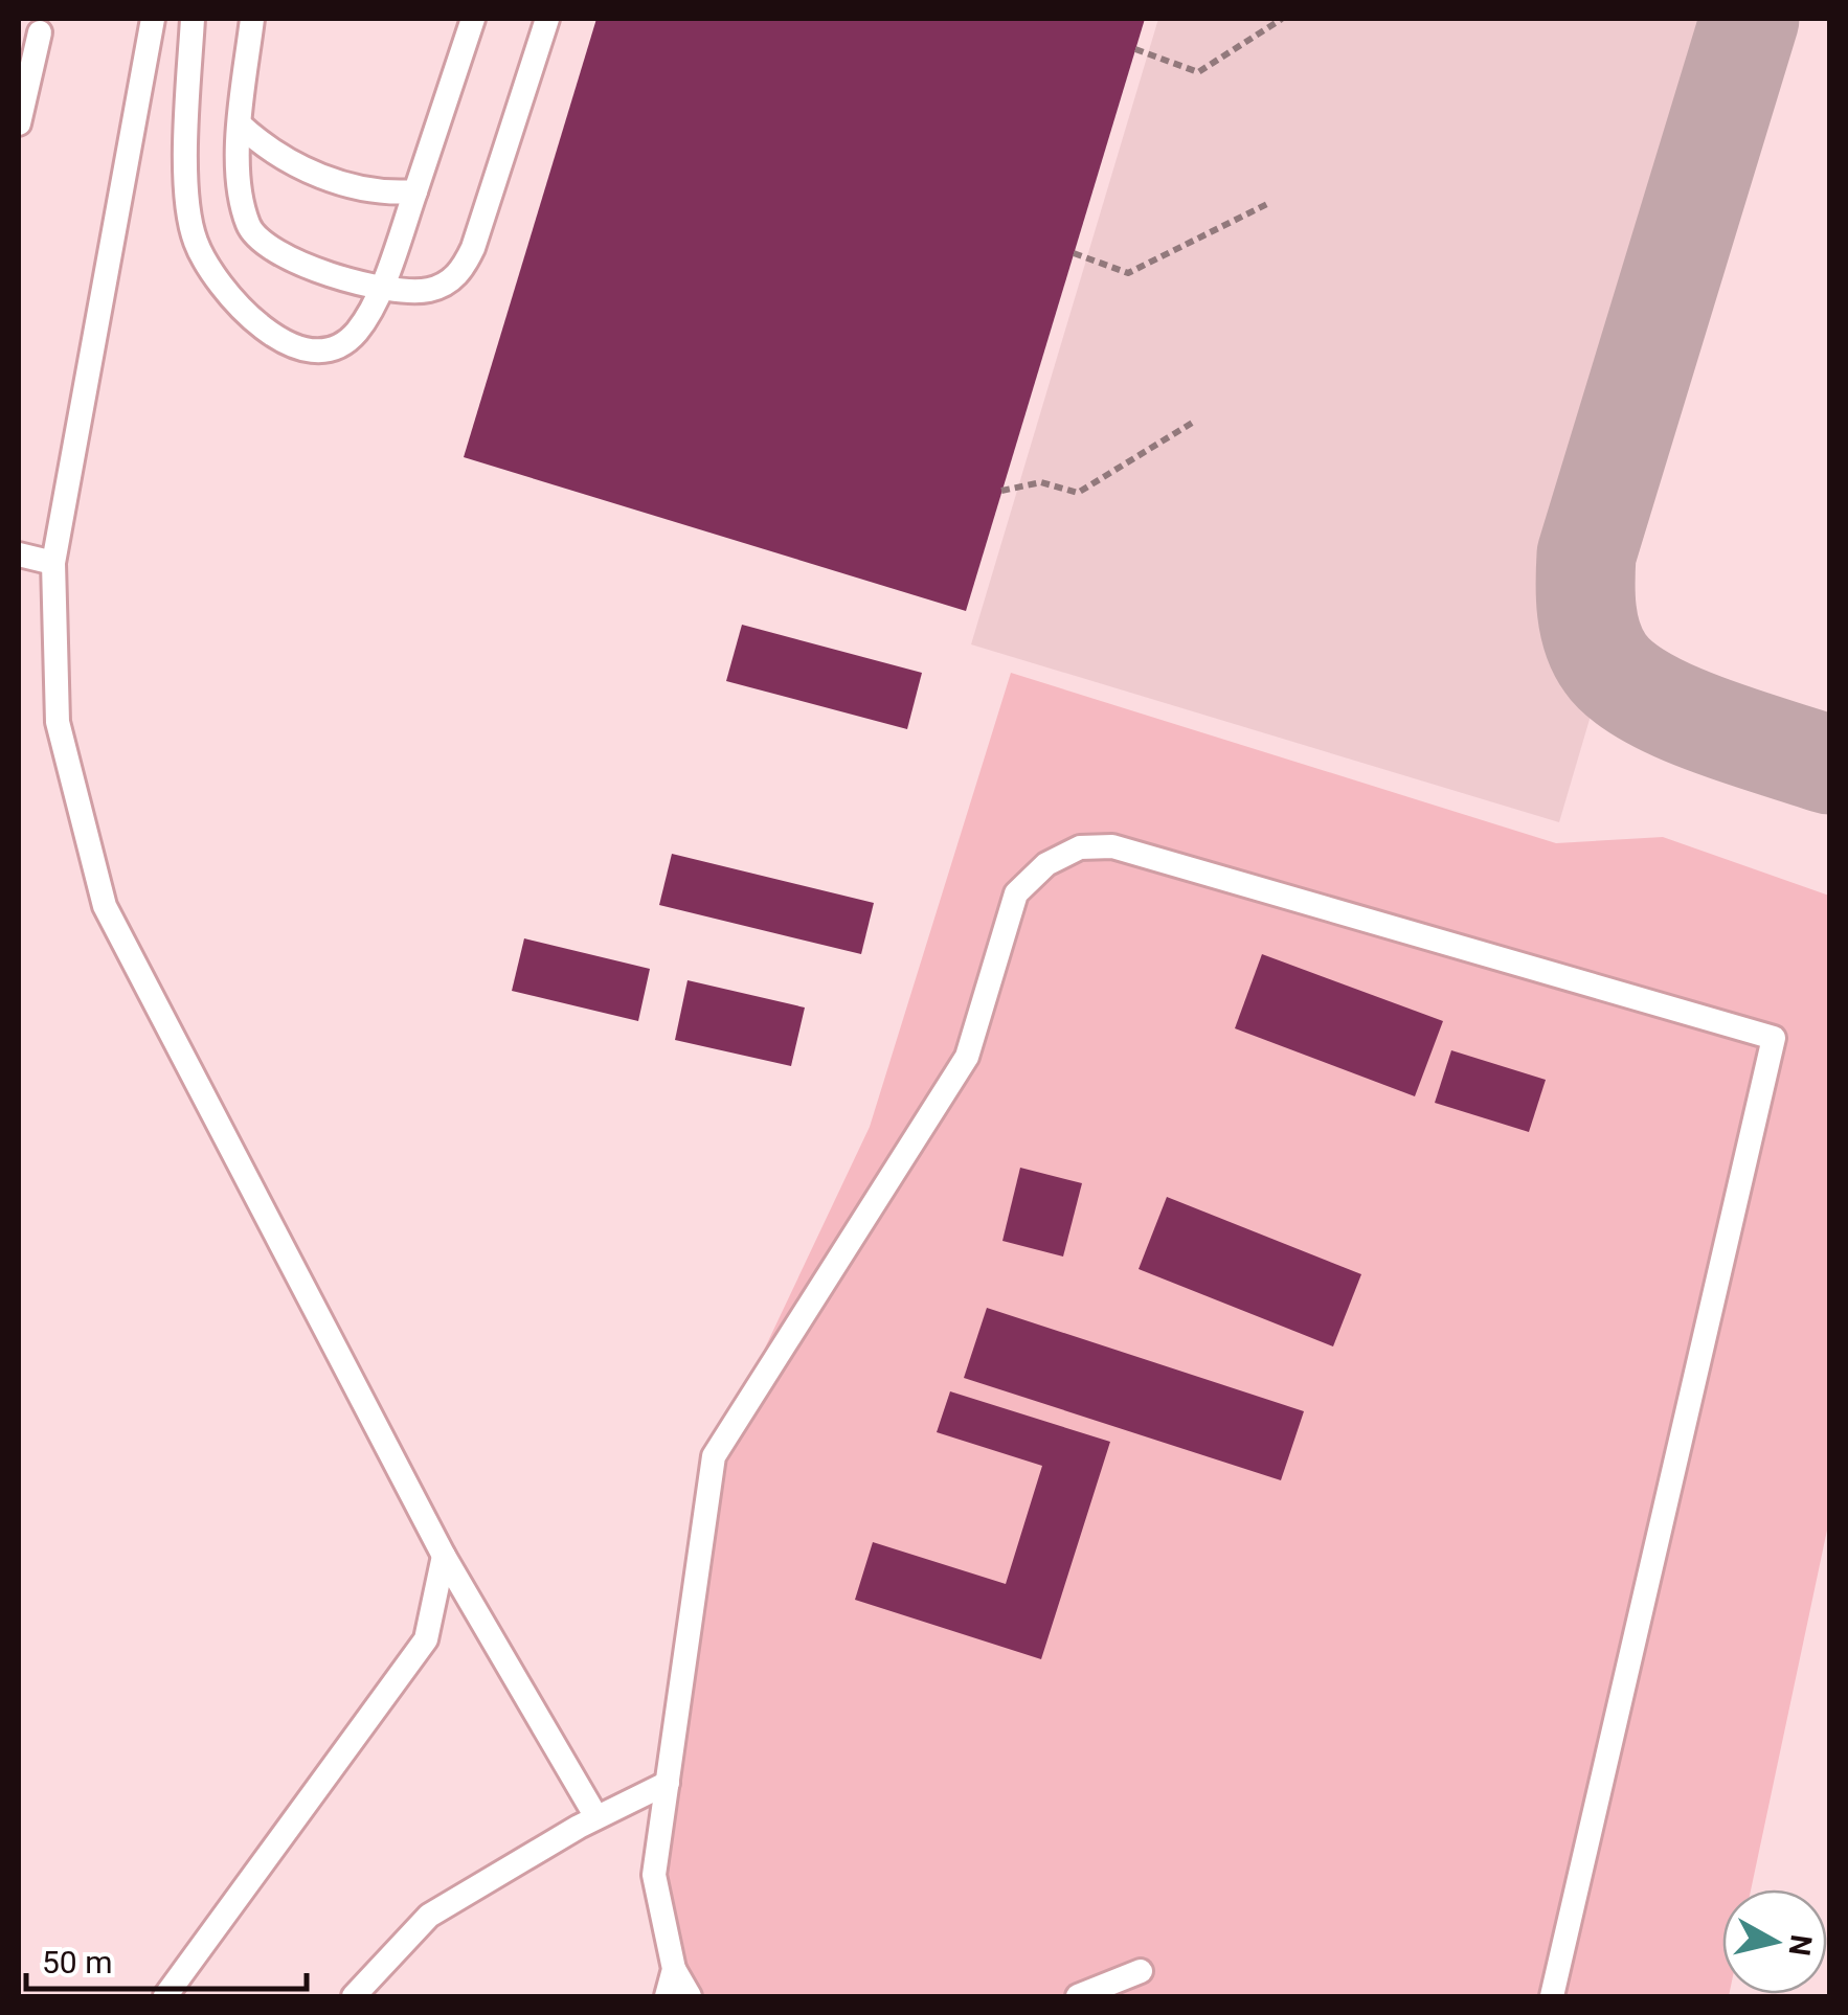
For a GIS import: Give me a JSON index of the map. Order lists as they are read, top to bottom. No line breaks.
{"scale_bar":"50 m","north":"right"}
